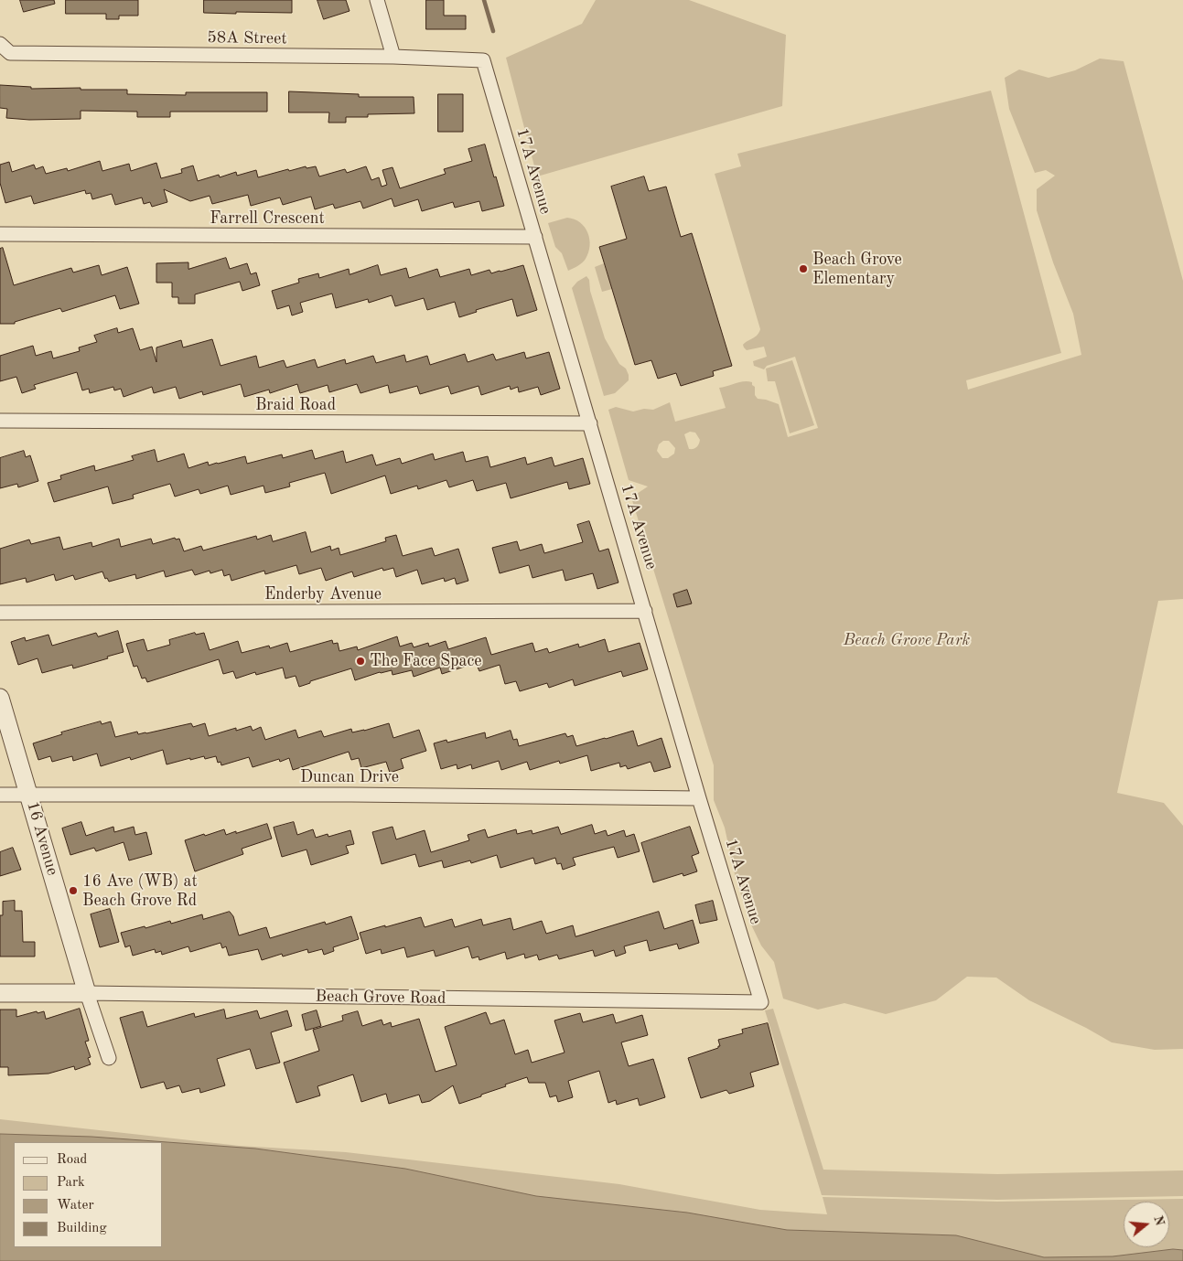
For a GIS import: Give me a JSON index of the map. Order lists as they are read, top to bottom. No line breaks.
{"streets":{"street":["58A Street","17A Avenue","Farrell Crescent","Braid Road","Enderby Avenue","Duncan Drive","16 Avenue","Beach Grove Road"]},"crossings":[["58A Street","17A Avenue"],["17A Avenue","Farrell Crescent"],["17A Avenue","Braid Road"],["17A Avenue","Enderby Avenue"],["17A Avenue","Duncan Drive"],["17A Avenue","Beach Grove Road"],["Duncan Drive","16 Avenue"],["16 Avenue","Beach Grove Road"]],"parks":["Beach Grove Park"],"places":["Beach Grove Elementary","The Face Space","16 Ave (WB) at Beach Grove Rd"],"legend":["Road","Park","Water","Building"],"north":"right"}
